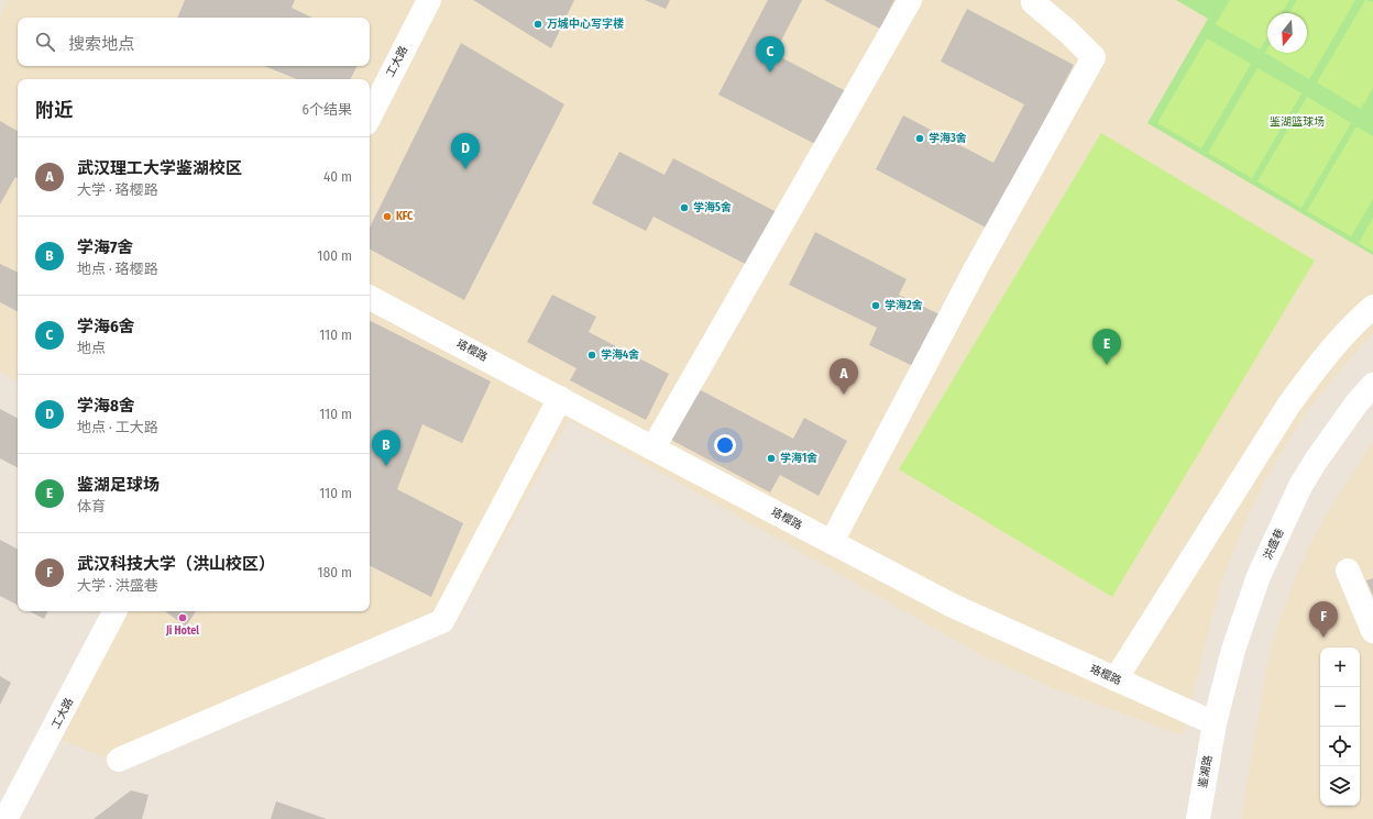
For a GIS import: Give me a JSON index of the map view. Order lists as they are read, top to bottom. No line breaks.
{"streets":{"street":["工大路","珞樱路","洪盛巷","鉴湖路"]},"crossings":[["珞樱路","洪盛巷"],["珞樱路","鉴湖路"],["洪盛巷","鉴湖路"]],"parks":["鉴湖篮球场"],"places":["万城中心写字楼","学海3舍","学海5舍","KFC","学海2舍","学海4舍","学海1舍","Ji Hotel"],"north":"bottom","page":{"search":"搜索地点","pins":["C","D","E","A","B","F"],"heading":["附近","6个结果"],"list":[{"mark":"A","name":"武汉理工大学鉴湖校区","note":"大学 · 珞樱路","value":"40 m"},{"mark":"B","name":"学海7舍","note":"地点 · 珞樱路","value":"100 m"},{"mark":"C","name":"学海6舍","note":"地点","value":"110 m"},{"mark":"D","name":"学海8舍","note":"地点 · 工大路","value":"110 m"},{"mark":"E","name":"鉴湖足球场","note":"体育","value":"110 m"},{"mark":"F","name":"武汉科技大学（洪山校区）","note":"大学 · 洪盛巷","value":"180 m"}],"map_buttons":["+","−"]}}
